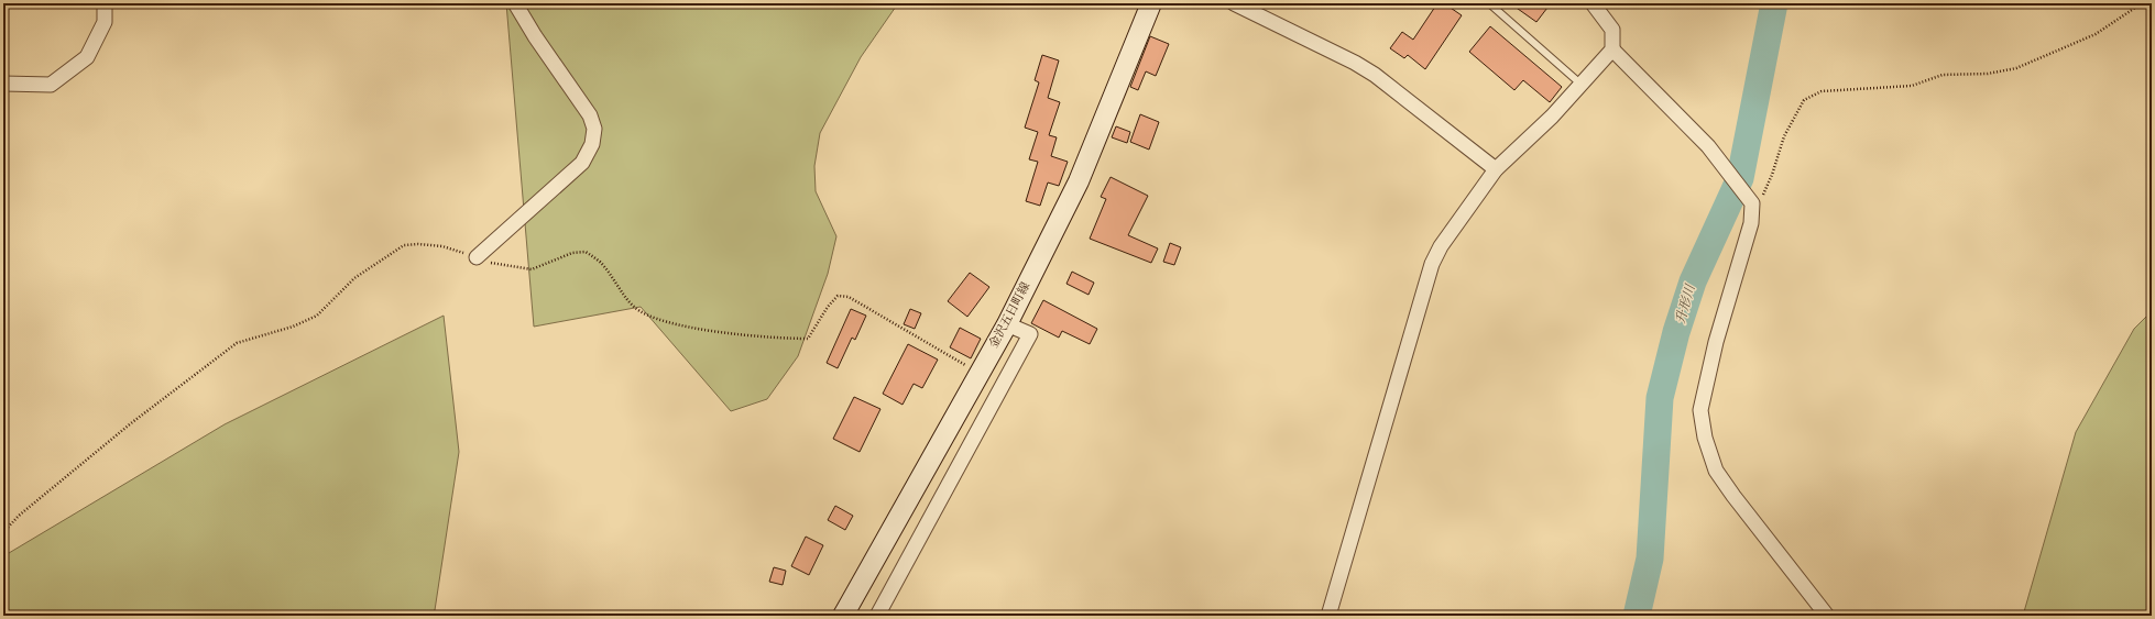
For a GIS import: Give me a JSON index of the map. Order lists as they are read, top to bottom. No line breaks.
{"streets":{"main road":["金沢五日町線"]},"water":["升形川"]}
